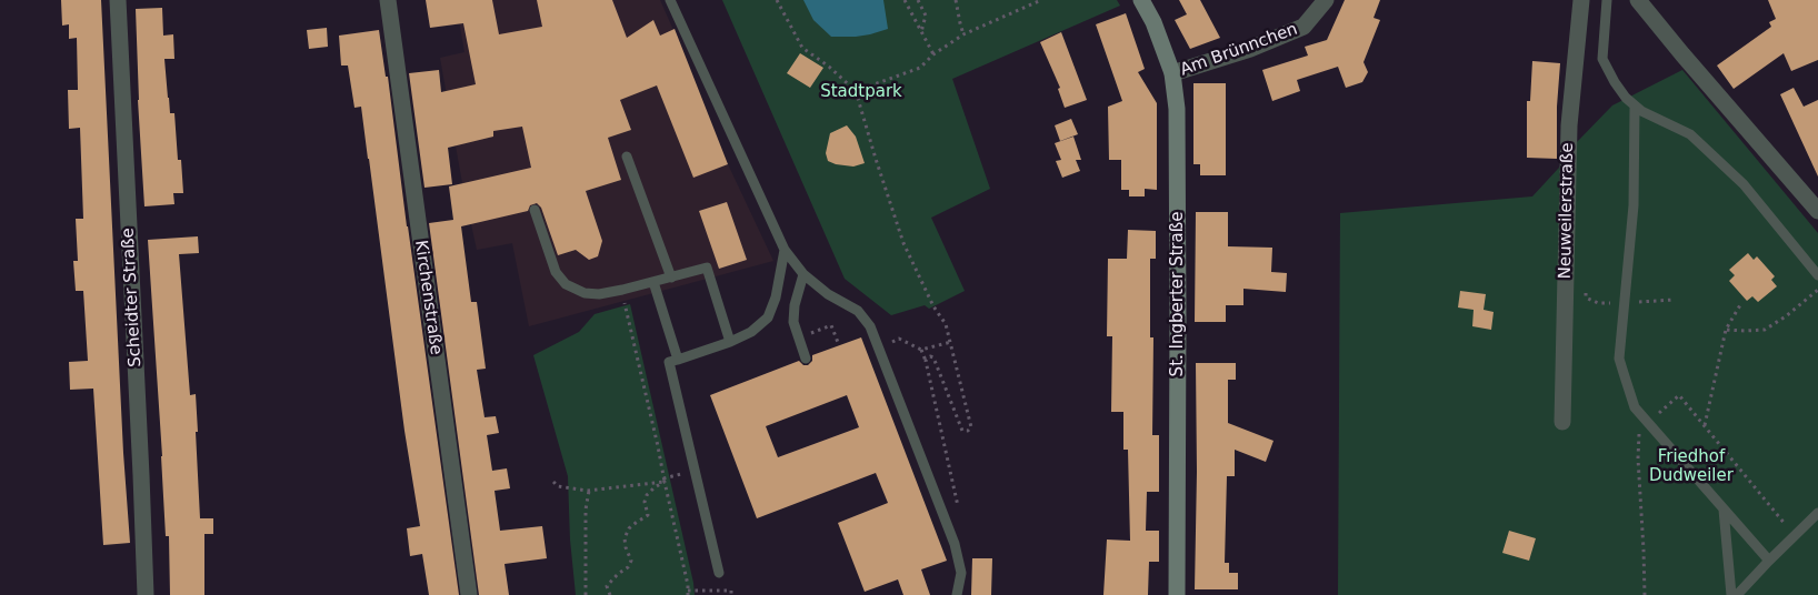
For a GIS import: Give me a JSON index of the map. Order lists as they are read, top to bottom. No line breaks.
{"streets":{"main road":["St. Ingberter Straße"],"street":["Am Brünnchen","Neuweilerstraße","Scheidter Straße","Kirchenstraße"]},"crossings":[["Am Brünnchen","St. Ingberter Straße"]],"parks":["Stadtpark","Friedhof Dudweiler"]}
